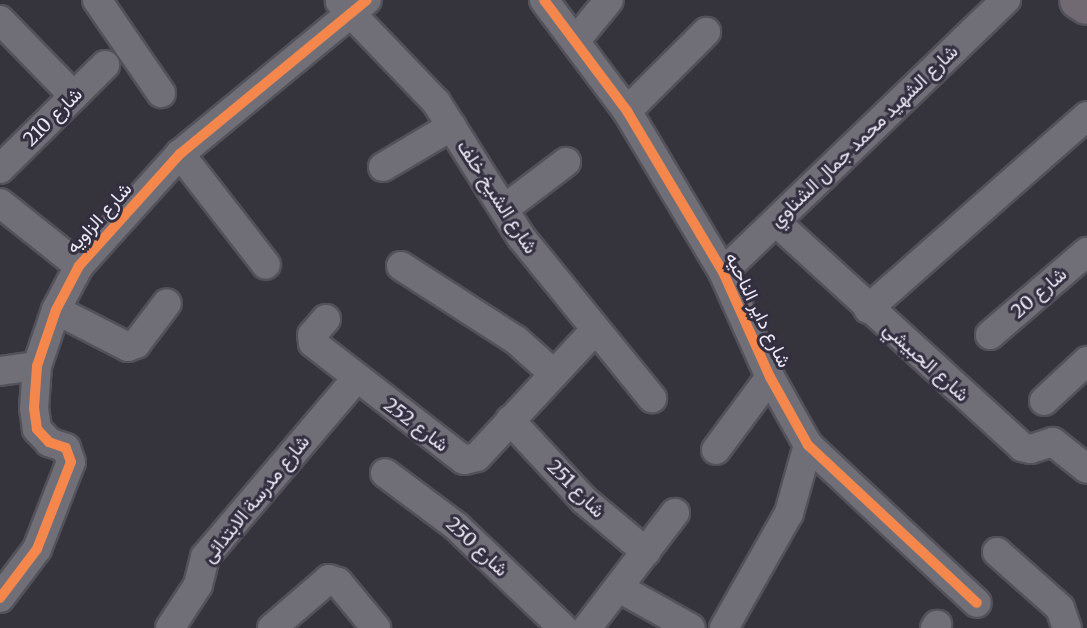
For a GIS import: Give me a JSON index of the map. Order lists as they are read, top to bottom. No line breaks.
{"streets":{"street":["شارع 210","شارع الشهيد محمد جمال الشناوي","شارع الشيخ خلف","شارع الزاويه","شارع 20","شارع داير الناحيه","شارع الحبيشي","شارع 252","شارع 251","شارع مدرسة الابتدائى","شارع 250"]},"crossings":[["شارع الشهيد محمد جمال الشناوي","شارع داير الناحيه"],["شارع الشهيد محمد جمال الشناوي","شارع الحبيشي"],["شارع الشيخ خلف","شارع الزاويه"],["شارع الشيخ خلف","شارع 252"],["شارع 252","شارع 251"],["شارع 252","شارع مدرسة الابتدائى"]]}
